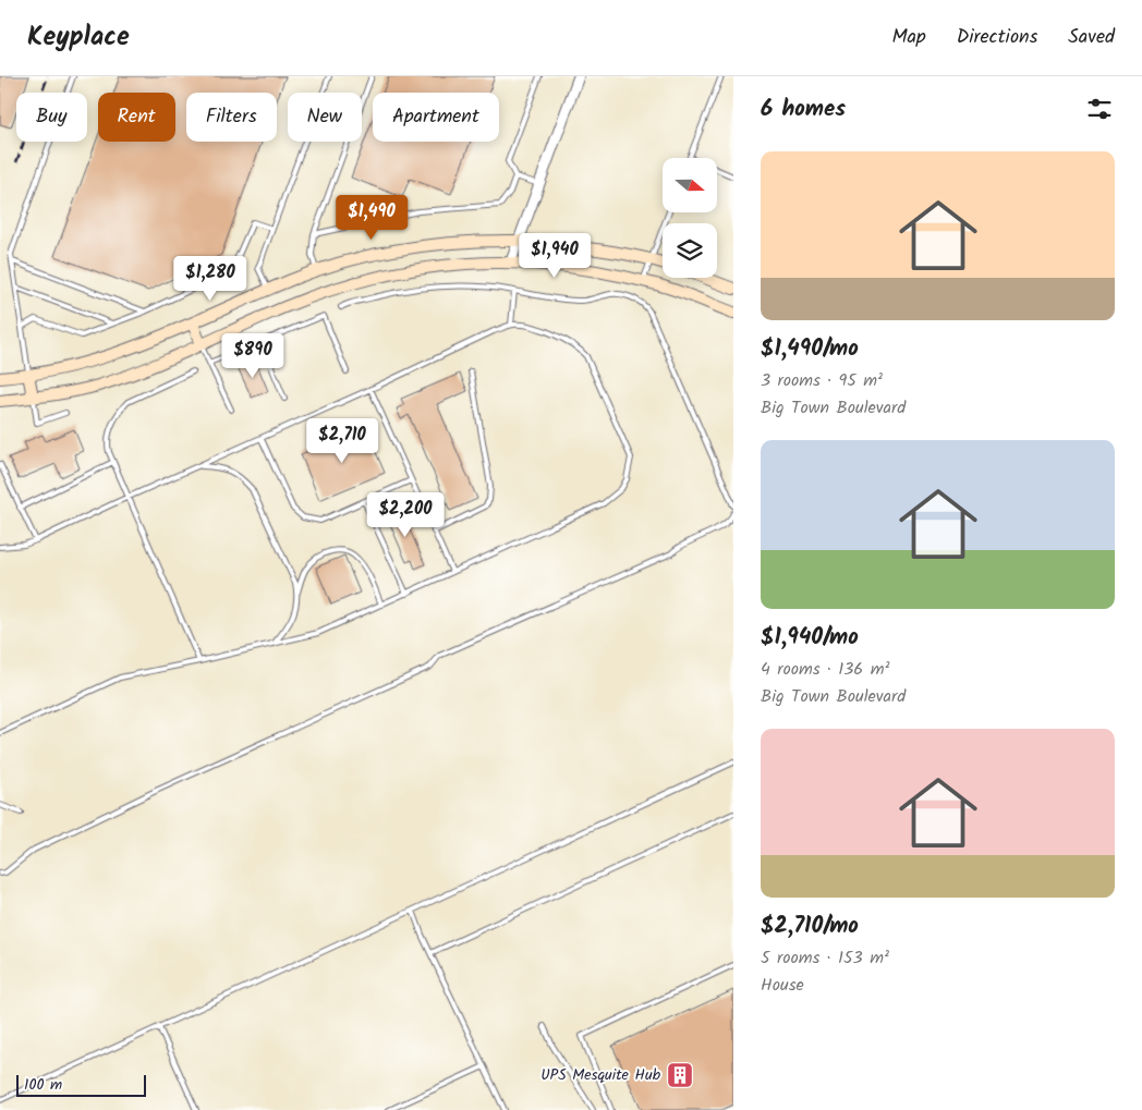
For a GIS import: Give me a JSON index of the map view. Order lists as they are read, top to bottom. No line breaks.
{"places":{"building":["UPS Mesquite Hub"]},"scale_bar":"100 m","north":"right","page":{"header":"Keyplace","nav":["Map","Directions","Saved"],"heading":"6 homes","chip":["Buy","Rent","Filters","New","Apartment"],"list":[{"name":"$1,490/mo","note":"3 rooms · 95 m² · Big Town Boulevard"},{"name":"$1,940/mo","note":"4 rooms · 136 m² · Big Town Boulevard"},{"name":"$2,710/mo","note":"5 rooms · 153 m² · House"}],"price":["$1,490","$1,940","$1,280","$890","$2,710","$2,200"],"scale":"100 m"}}
